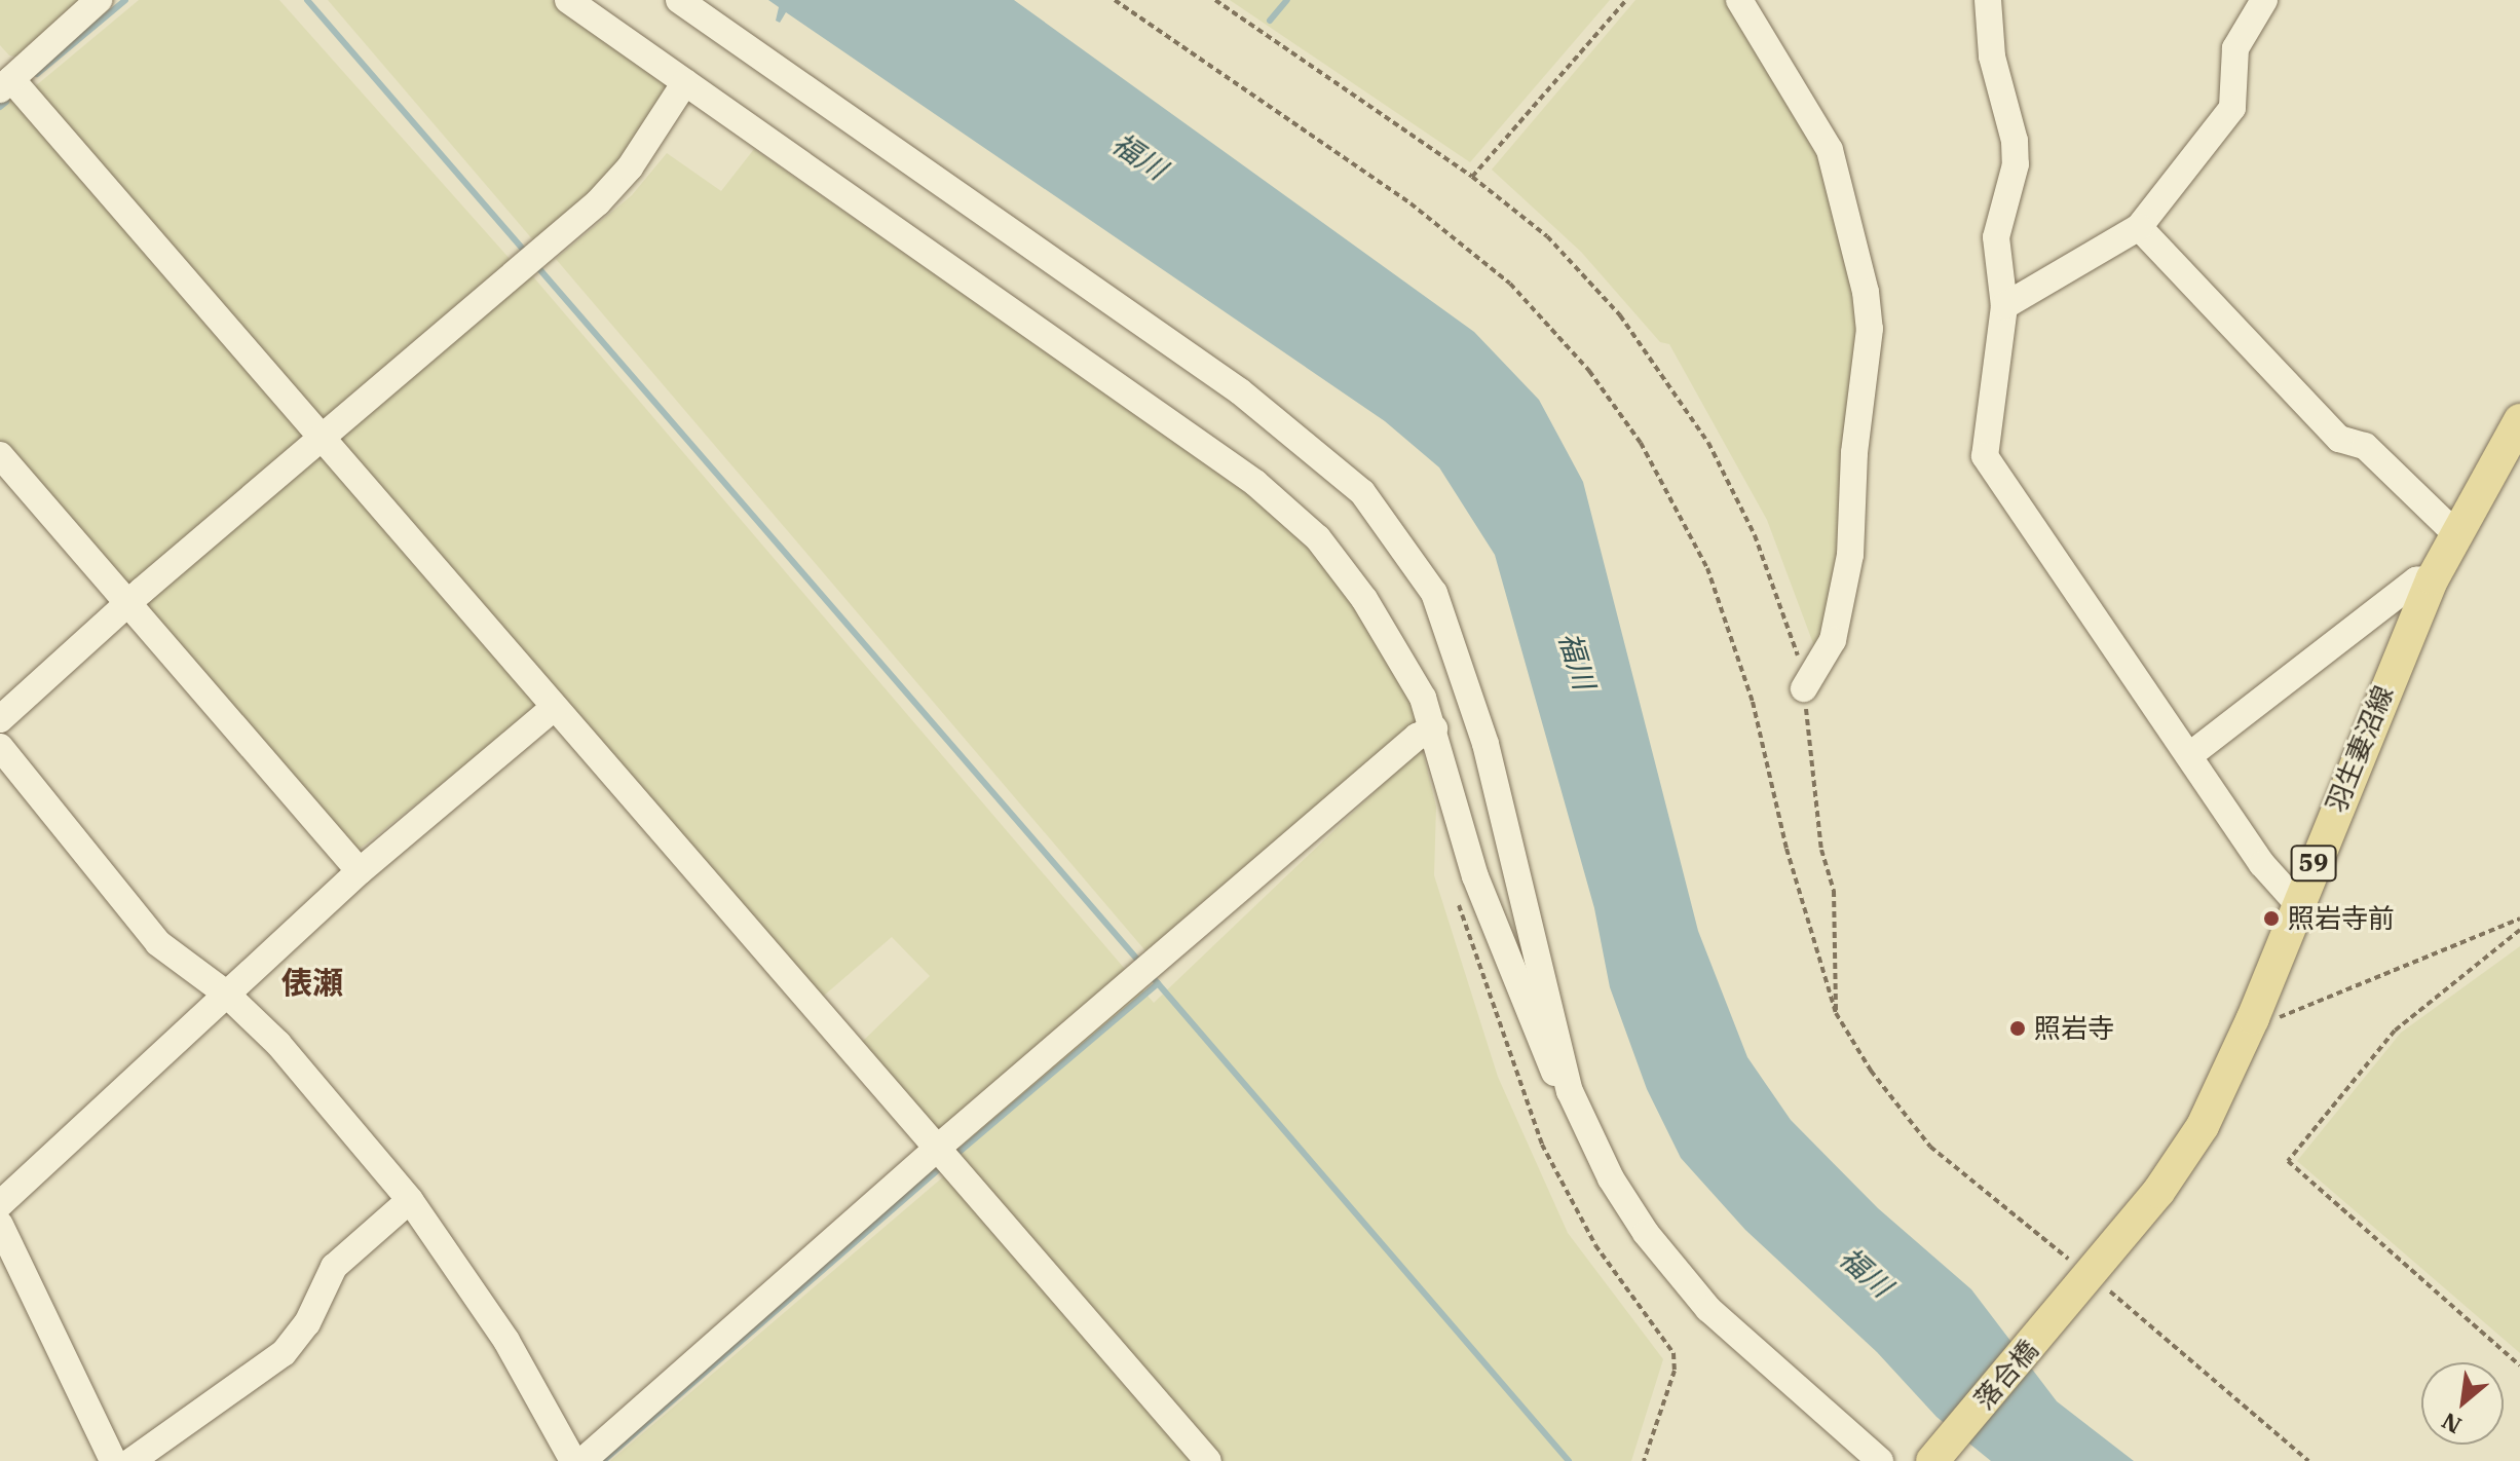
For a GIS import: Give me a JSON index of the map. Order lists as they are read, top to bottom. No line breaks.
{"streets":{"main road":["羽生妻沼線","59","落合橋"]},"crossings":[["羽生妻沼線","落合橋"]],"districts":["俵瀬"],"water":["福川"],"places":["照岩寺前","照岩寺"],"north":"bottom left"}
